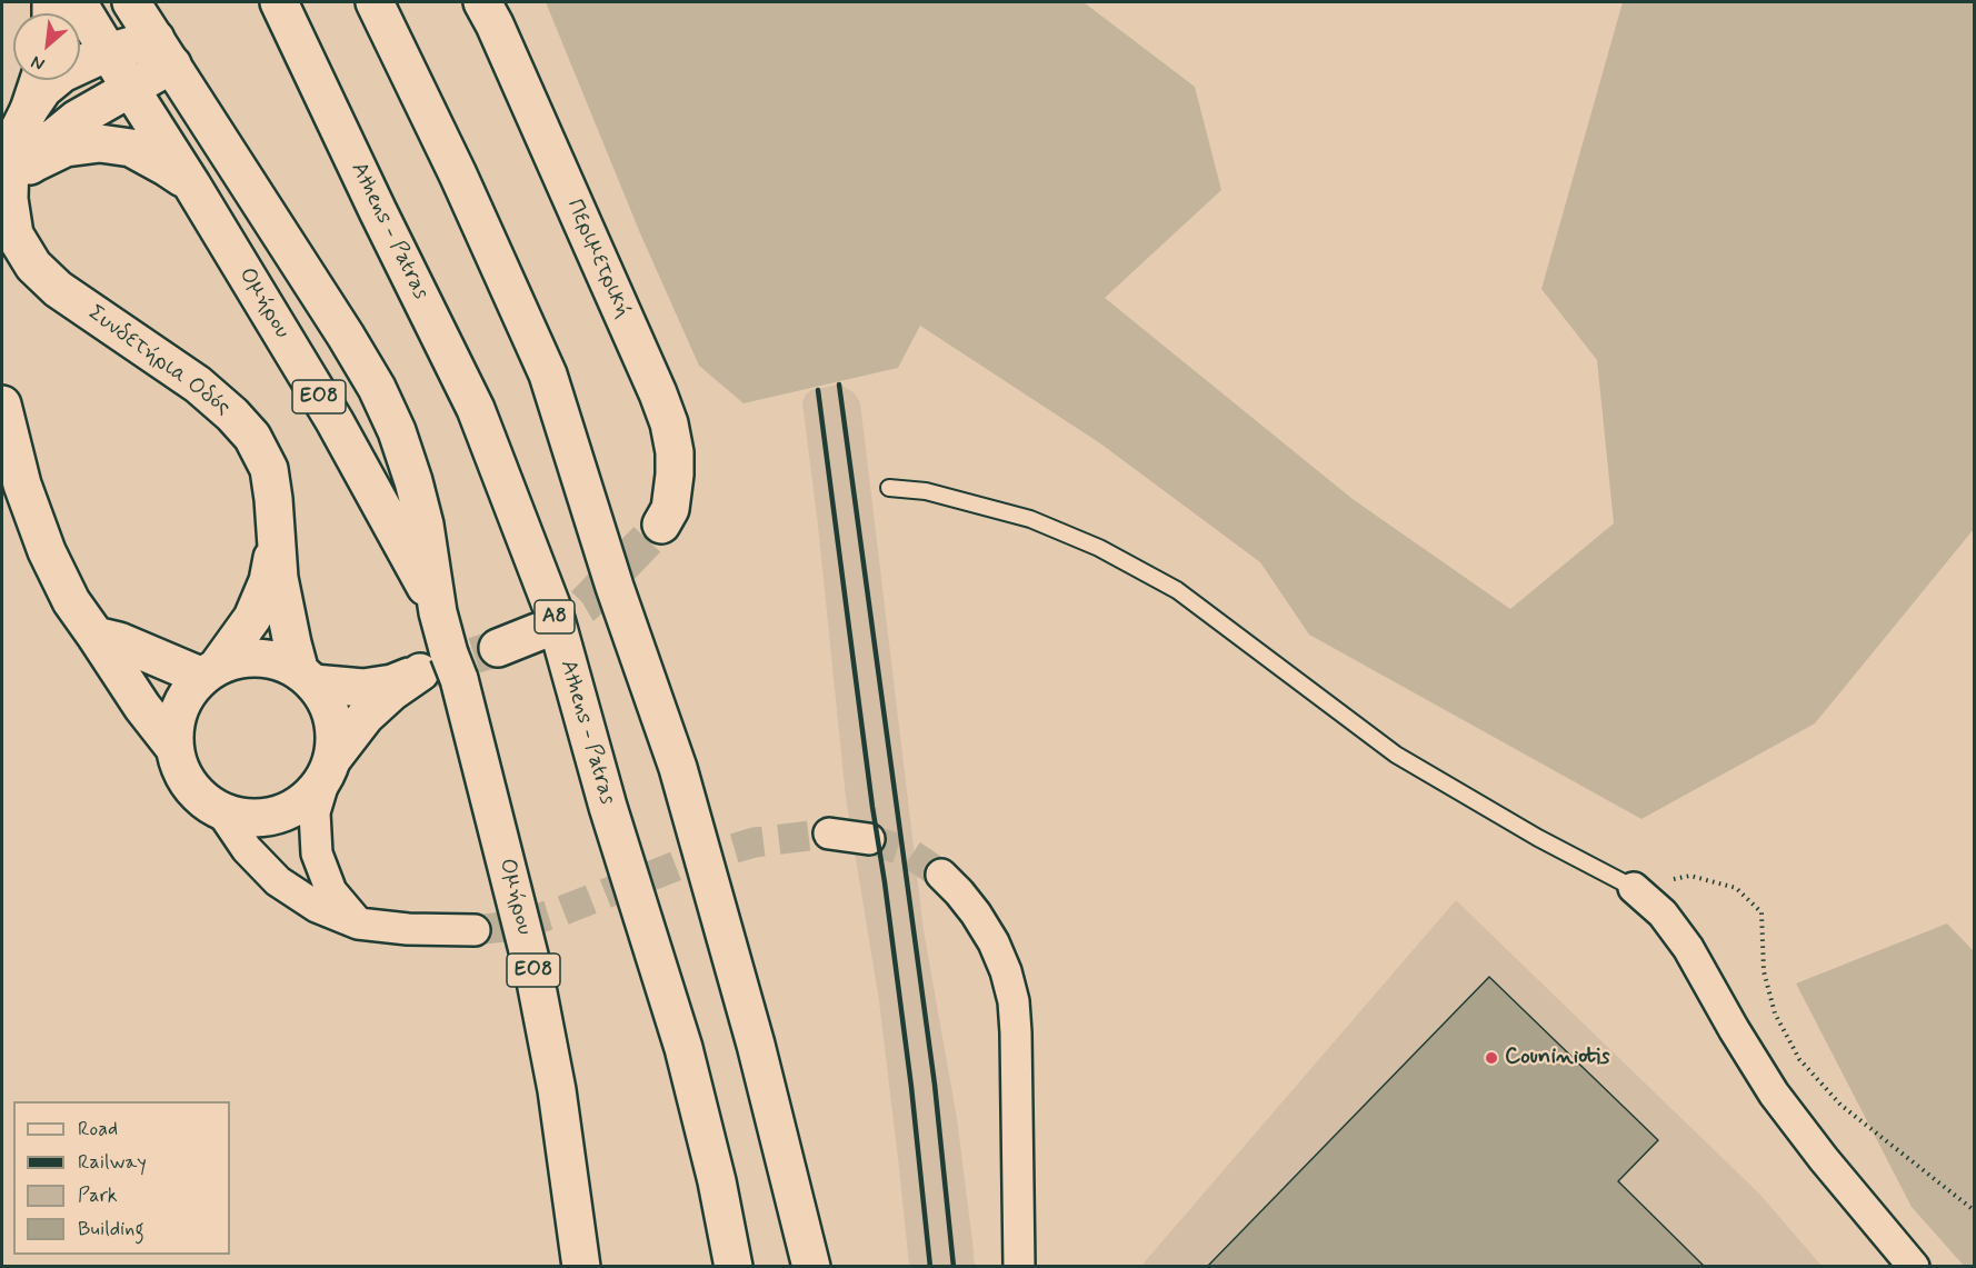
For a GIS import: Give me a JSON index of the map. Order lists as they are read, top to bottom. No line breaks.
{"streets":{"main road":["Athens - Patras","Περιμετρική","Ομήρου","Συνδετήρια Οδός","ΕΟ8","Α8"]},"crossings":[["Ομήρου","Συνδετήρια Οδός"]],"places":["Couniniotis"],"legend":["Road","Railway","Park","Building"],"north":"bottom left"}
